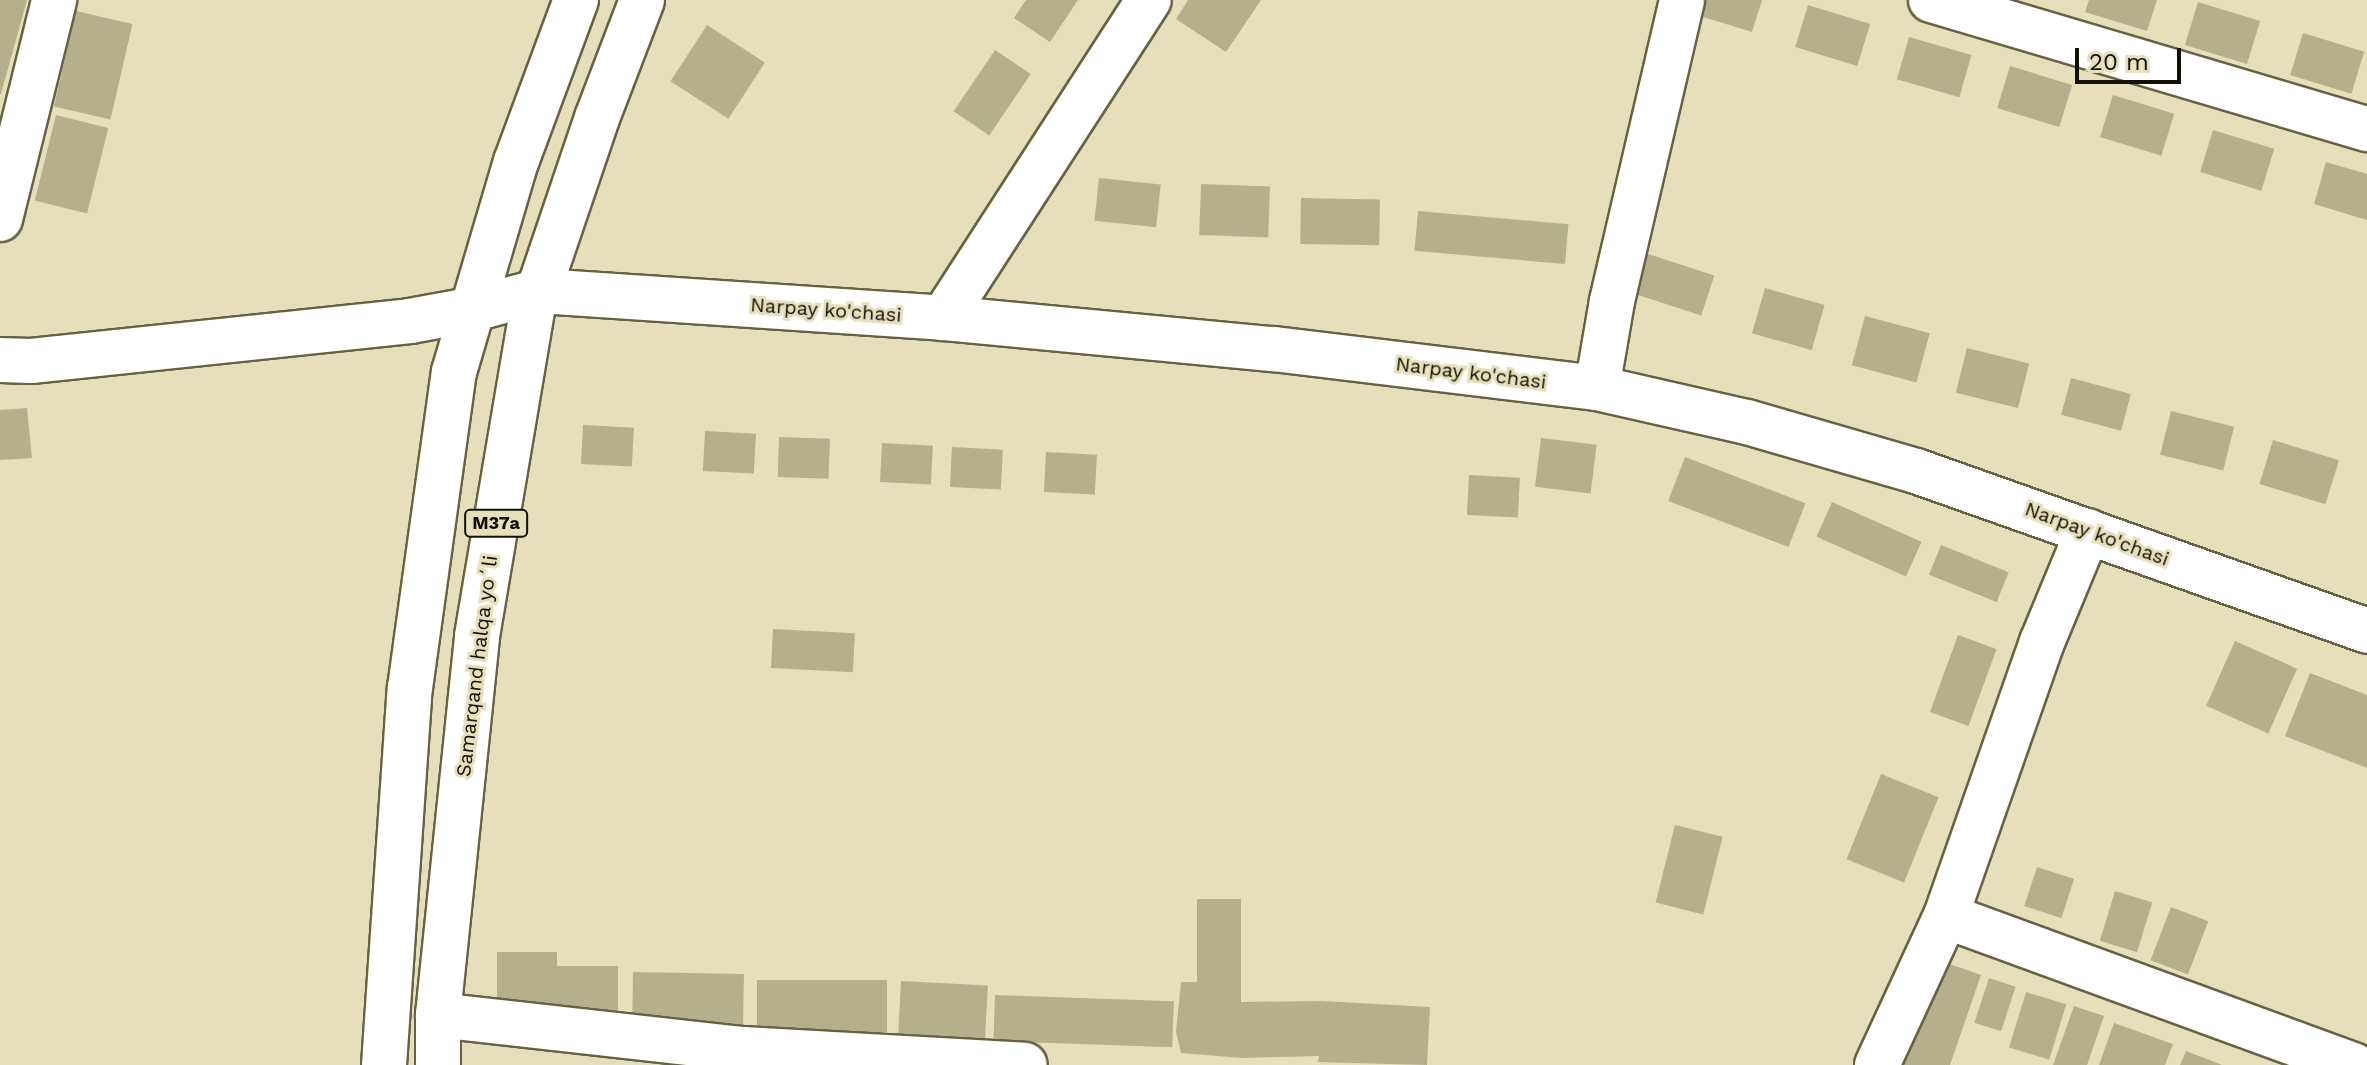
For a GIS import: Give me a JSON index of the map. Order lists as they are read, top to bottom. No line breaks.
{"streets":{"main road":["Narpay ko'chasi","M37a","Samarqand halqa yoʻli"]},"crossings":[["Narpay ko'chasi","M37a"],["Narpay ko'chasi","Samarqand halqa yoʻli"]],"scale_bar":"20 m"}
